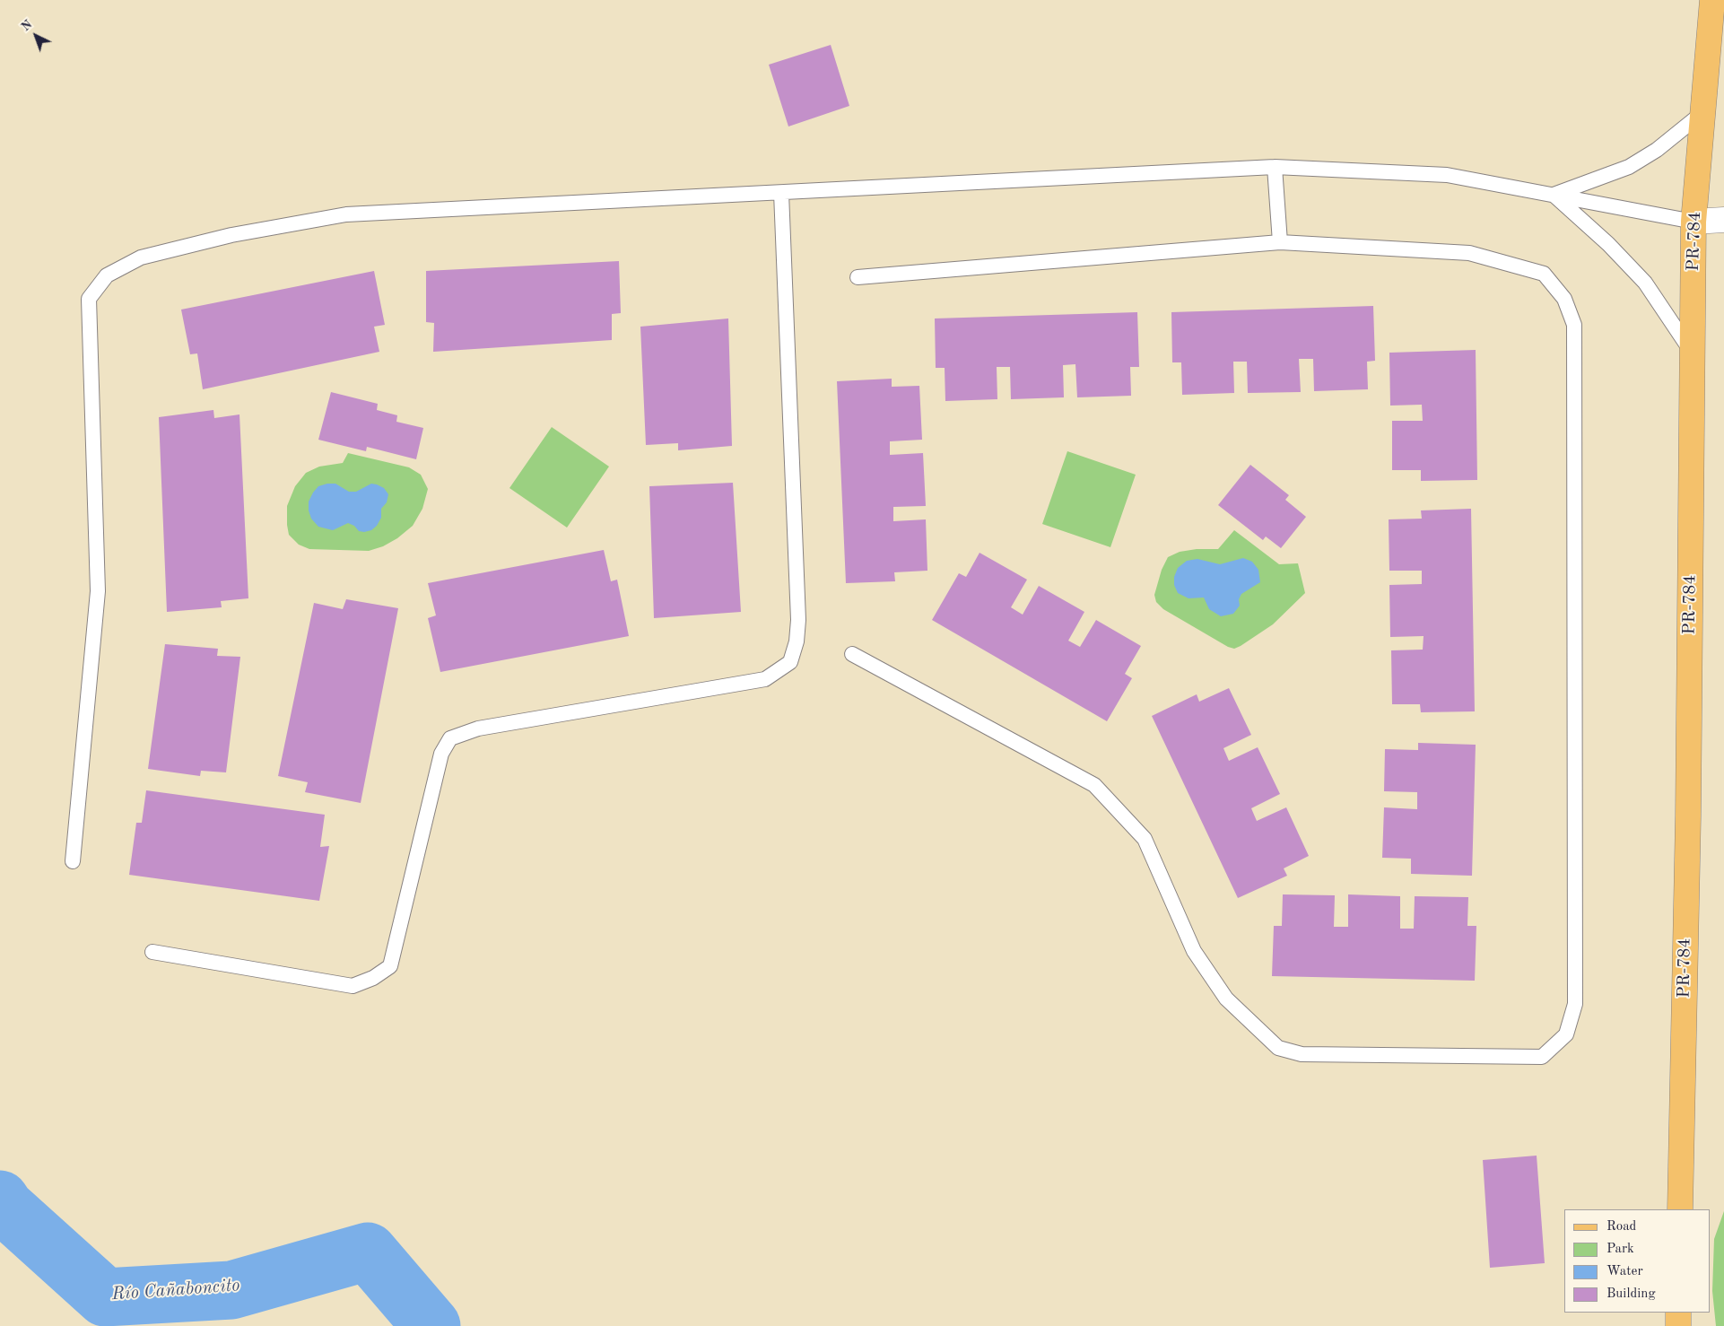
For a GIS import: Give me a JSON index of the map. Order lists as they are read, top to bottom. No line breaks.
{"streets":{"main road":["PR-784"]},"water":["Río Cañaboncito"],"legend":["Road","Park","Water","Building"],"north":"top left"}
